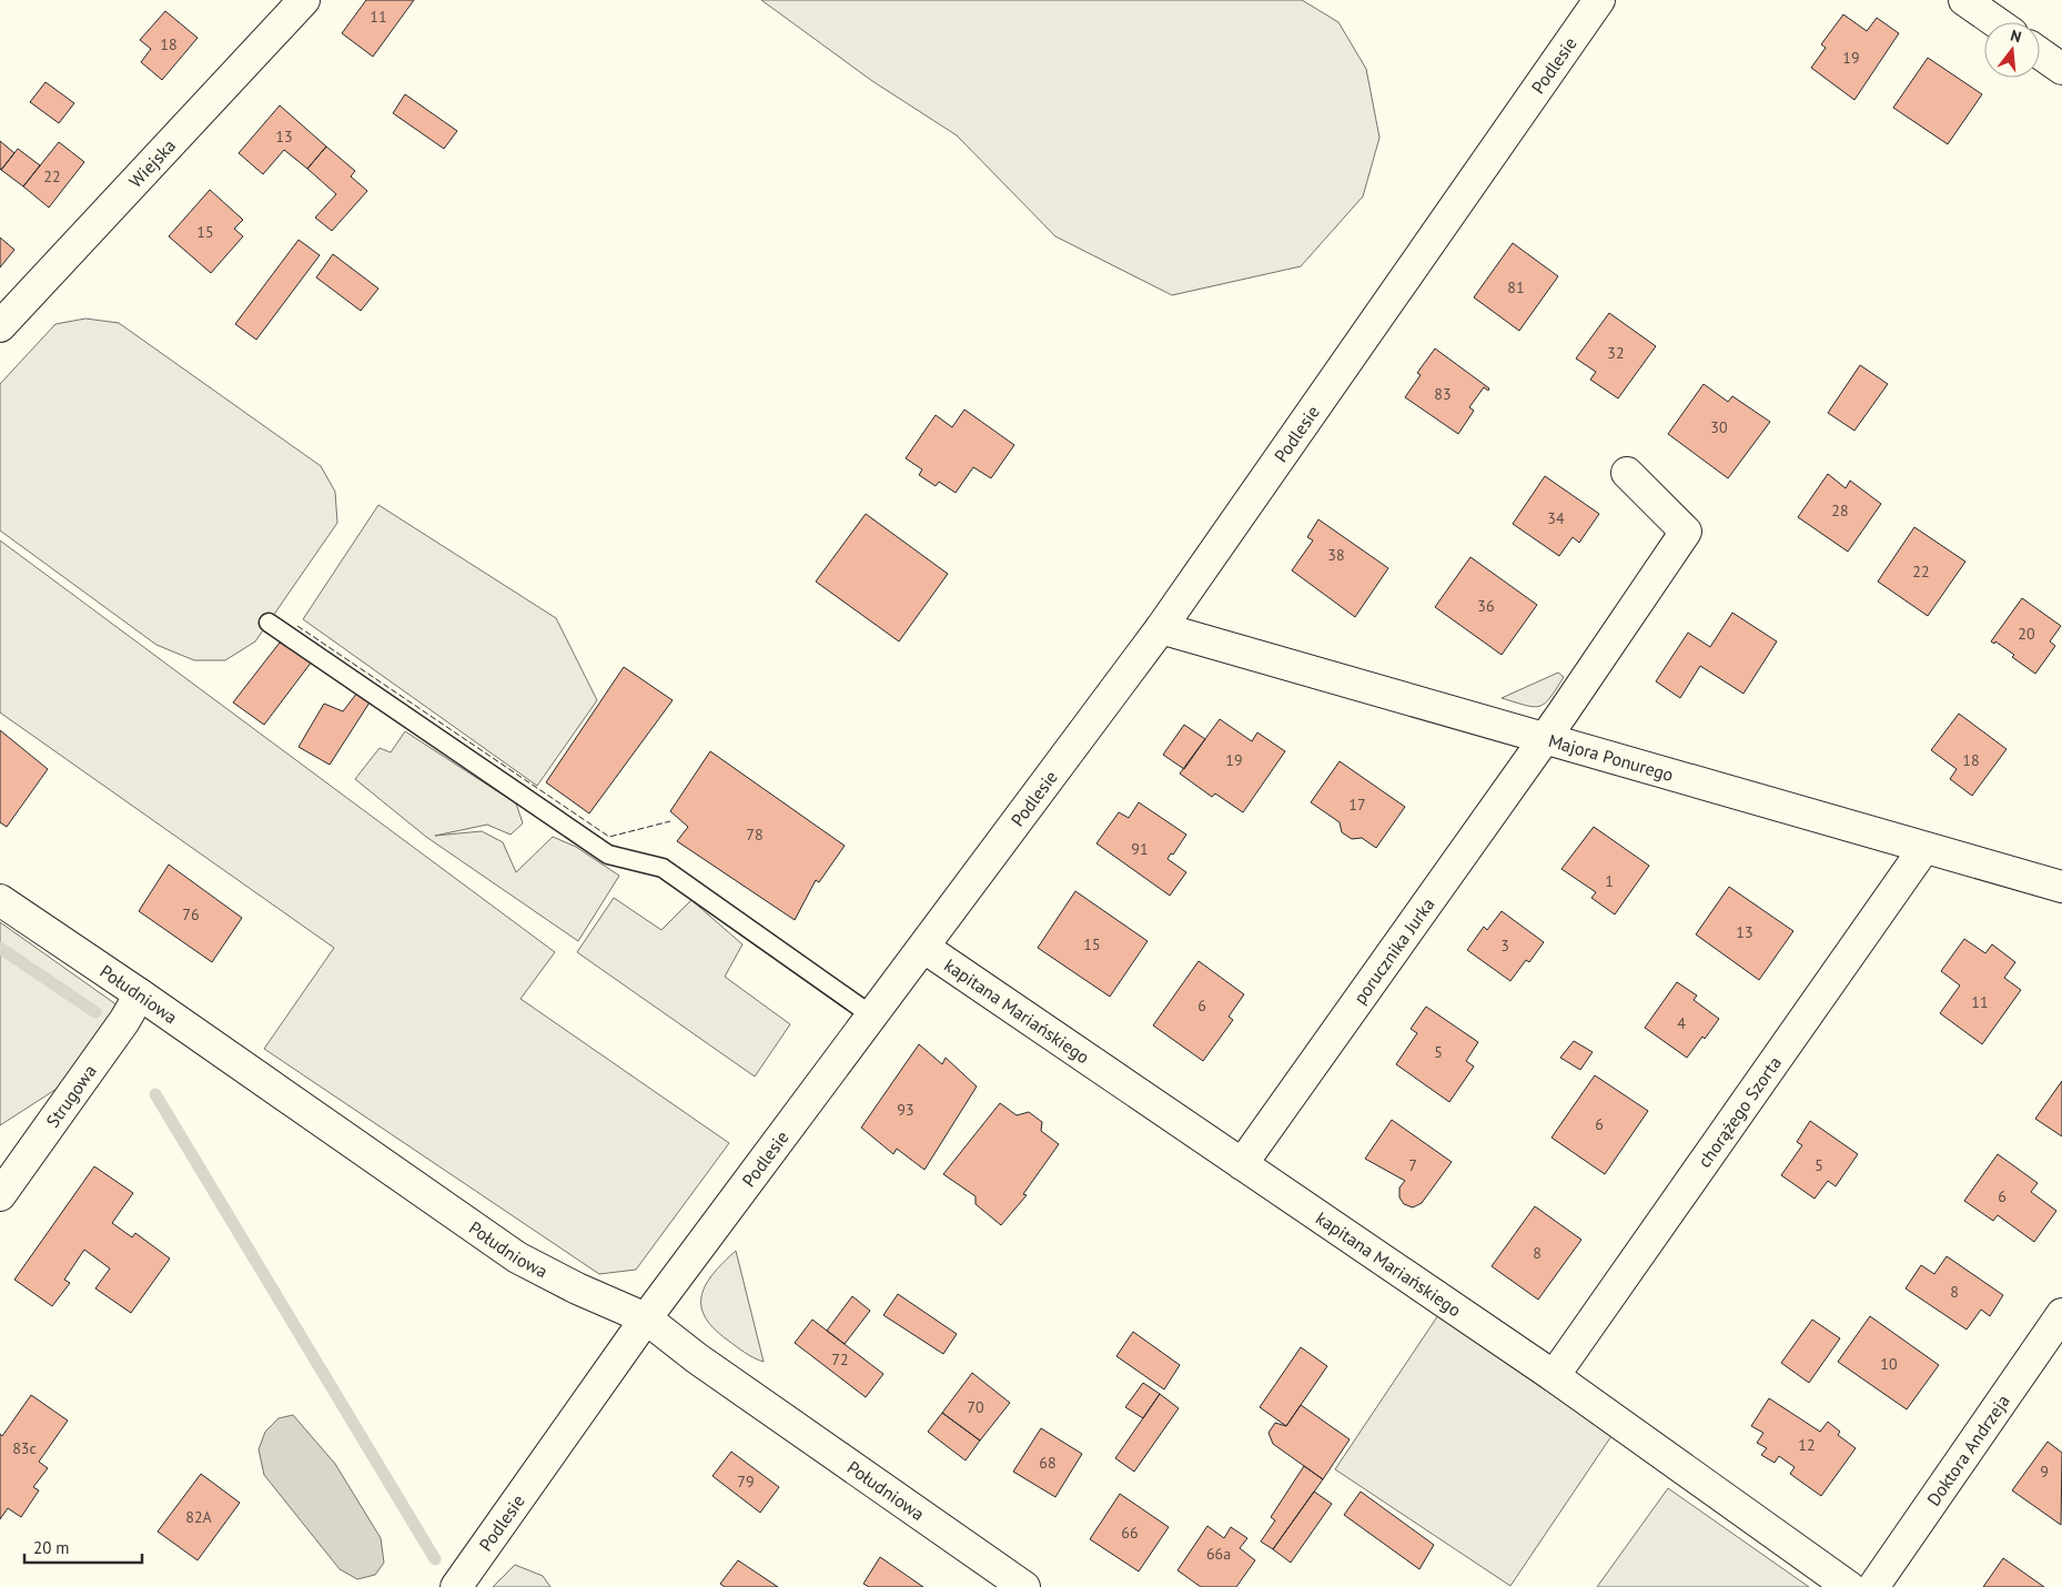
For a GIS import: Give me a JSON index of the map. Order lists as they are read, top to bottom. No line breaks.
{"streets":{"street":["Podlesie","Wiejska","Majora Ponurego","porucznika Jurka","Południowa","kapitana Mariańskiego","Strugowa","chorążego Szorta","Doktora Andrzeja"]},"crossings":[["Podlesie","Majora Ponurego"],["Podlesie","Południowa"],["Podlesie","kapitana Mariańskiego"],["Majora Ponurego","porucznika Jurka"],["Majora Ponurego","chorążego Szorta"],["porucznika Jurka","kapitana Mariańskiego"],["Południowa","Strugowa"],["kapitana Mariańskiego","chorążego Szorta"]],"house_numbers":["11","18","19","13","22","15","81","32","83","30","28","34","38","22","36","20","19","18","17","78","91","1","76","13","15","3","11","6","4","5","93","6","7","5","6","8","8","72","10","70","12","83c","68","9","79","82A","66","66a"],"scale_bar":"20 m","north":"top"}
